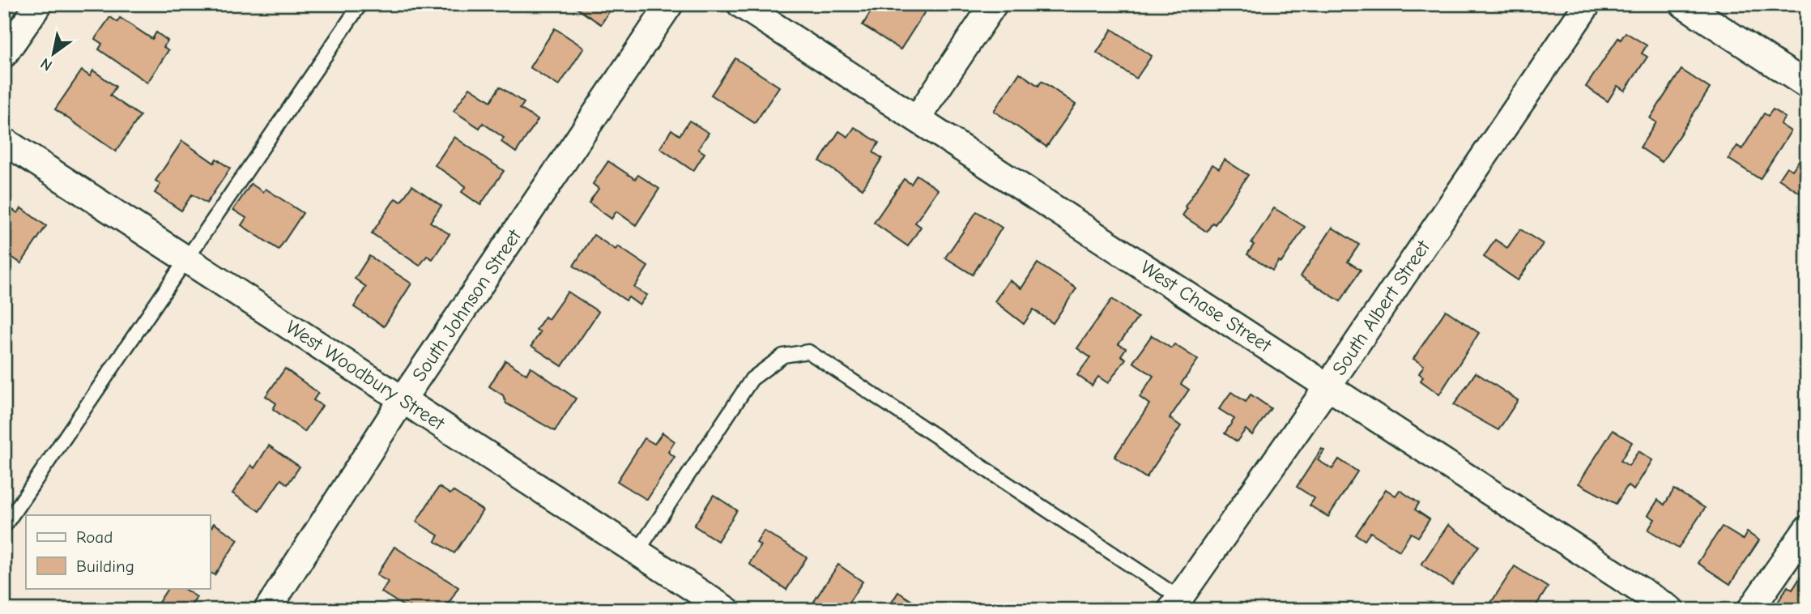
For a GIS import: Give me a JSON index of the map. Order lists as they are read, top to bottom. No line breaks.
{"streets":{"street":["South Johnson Street","West Chase Street","South Albert Street","West Woodbury Street"]},"crossings":[["South Johnson Street","West Woodbury Street"],["West Chase Street","South Albert Street"]],"legend":["Road","Building"],"north":"bottom left"}
